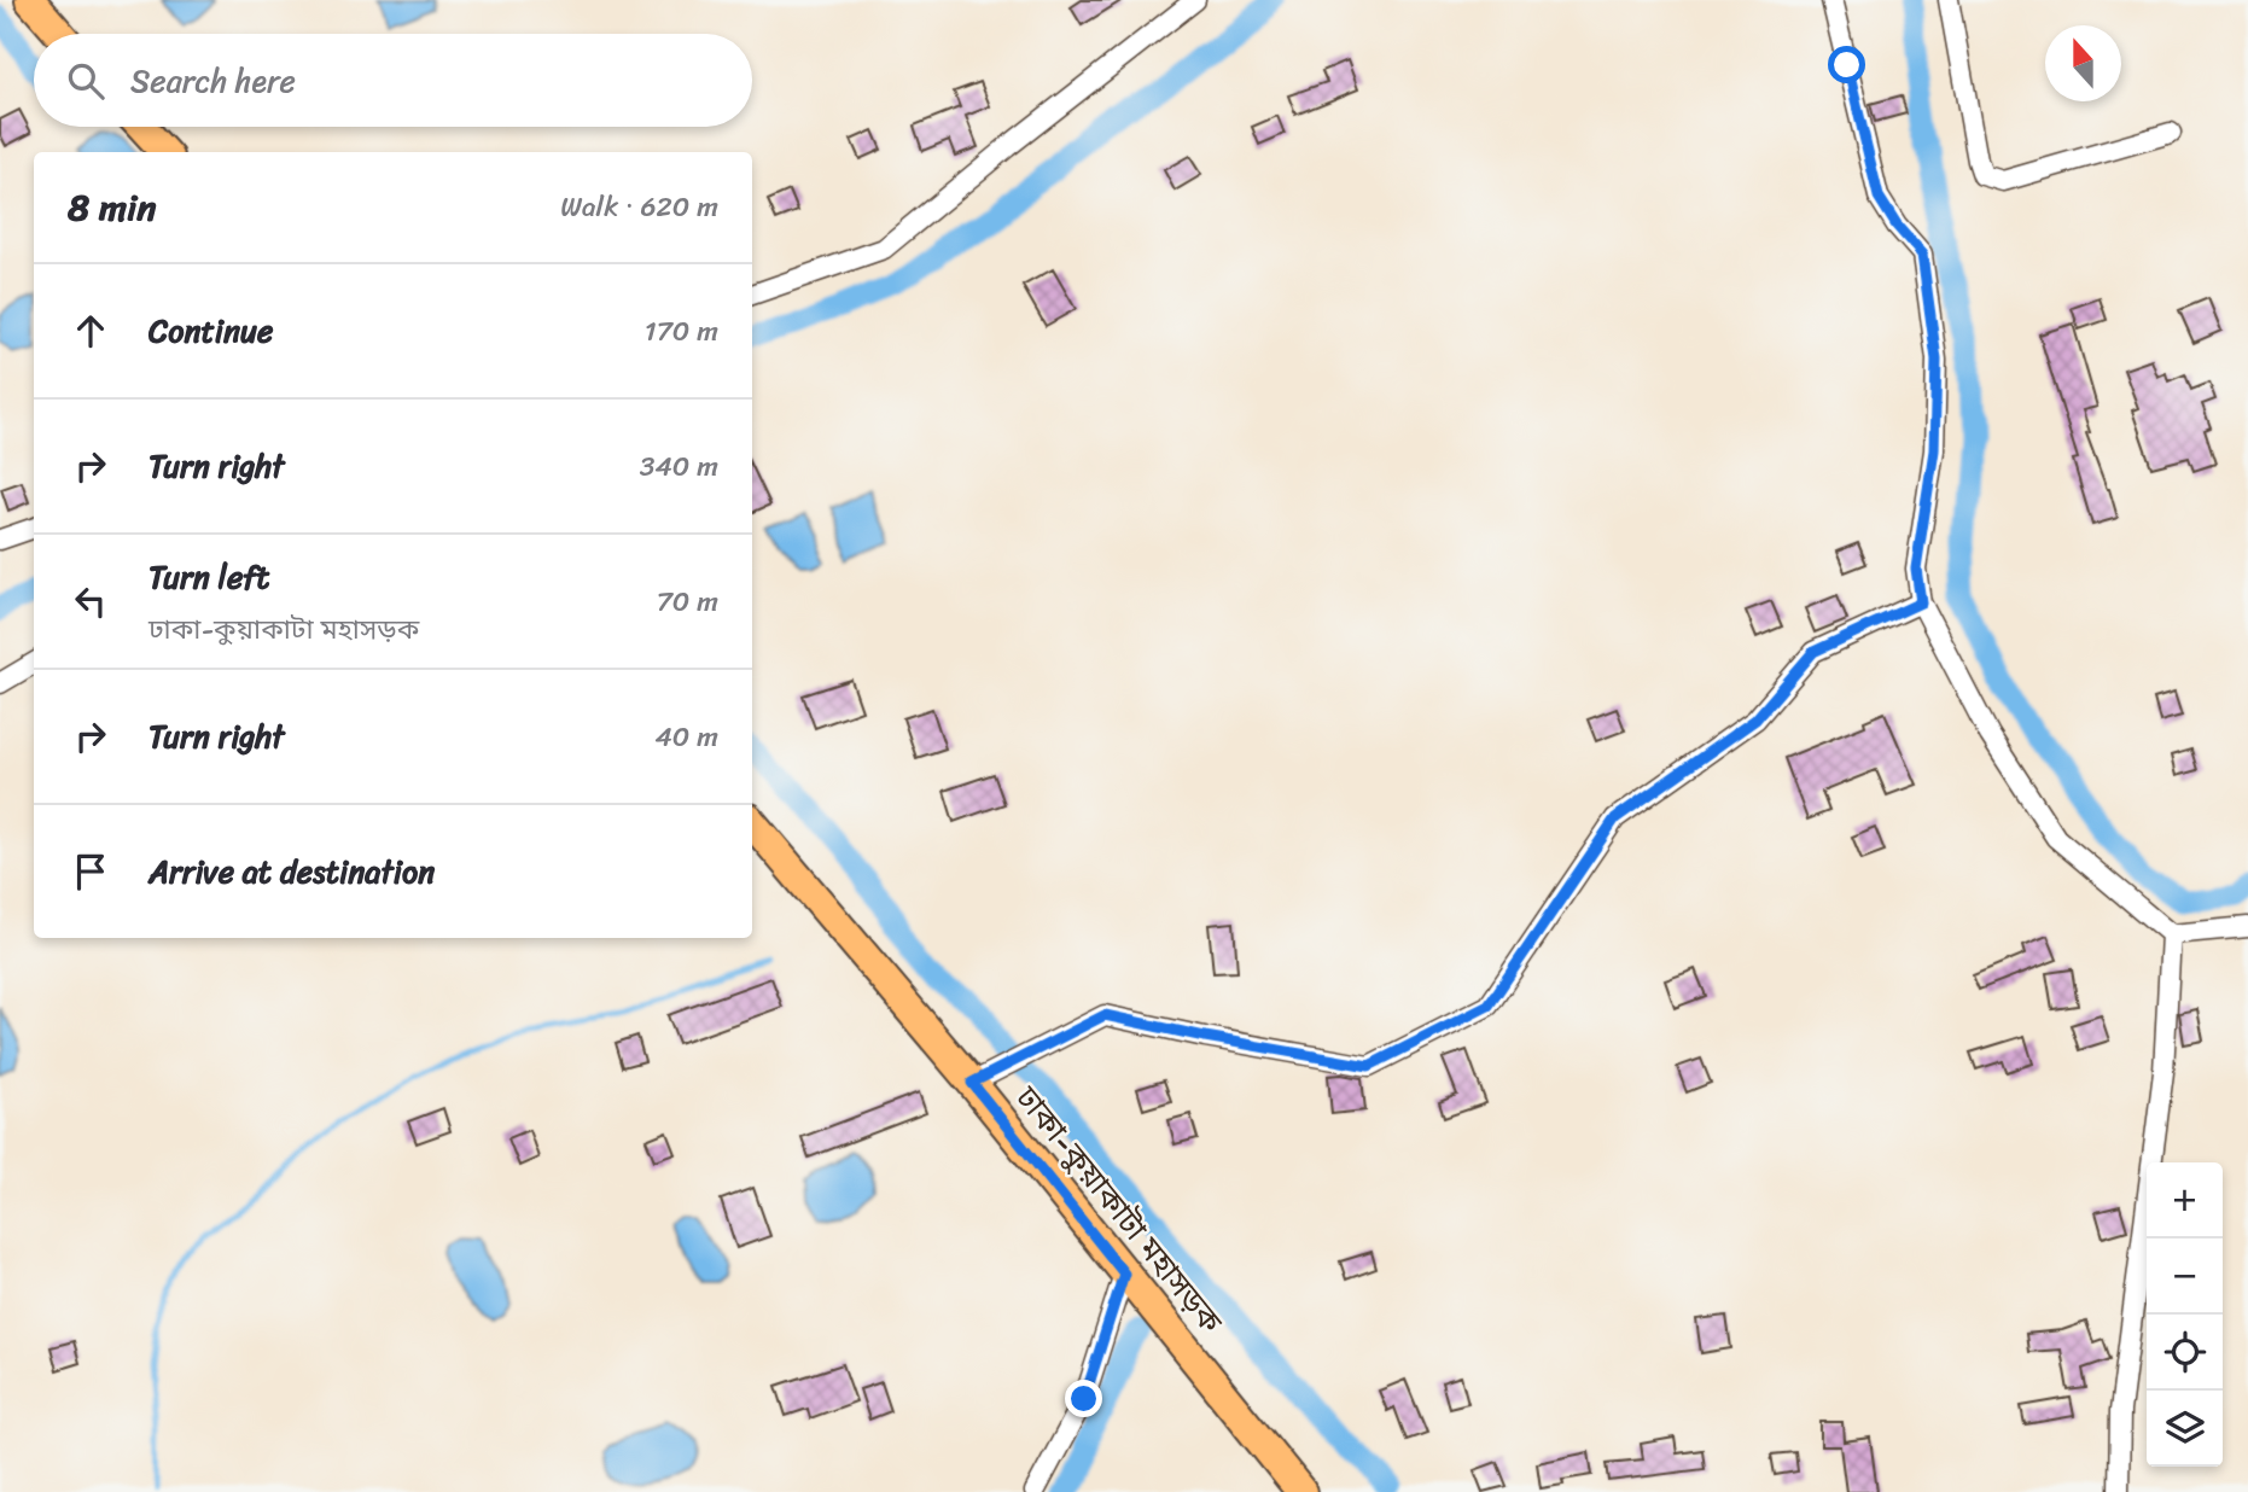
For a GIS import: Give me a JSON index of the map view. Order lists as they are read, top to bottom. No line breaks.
{"streets":{"main road":["ঢাকা-কুয়াকাটা মহাসড়ক"]},"north":"top","page":{"search":"Search here","heading":["8 min","Walk · 620 m"],"list":[["Continue","170 m"],["Turn right","340 m"],["Turn left","ঢাকা-কুয়াকাটা মহাসড়ক","70 m"],["Turn right","40 m"],"Arrive at destination"],"map_buttons":["+","−"]}}
